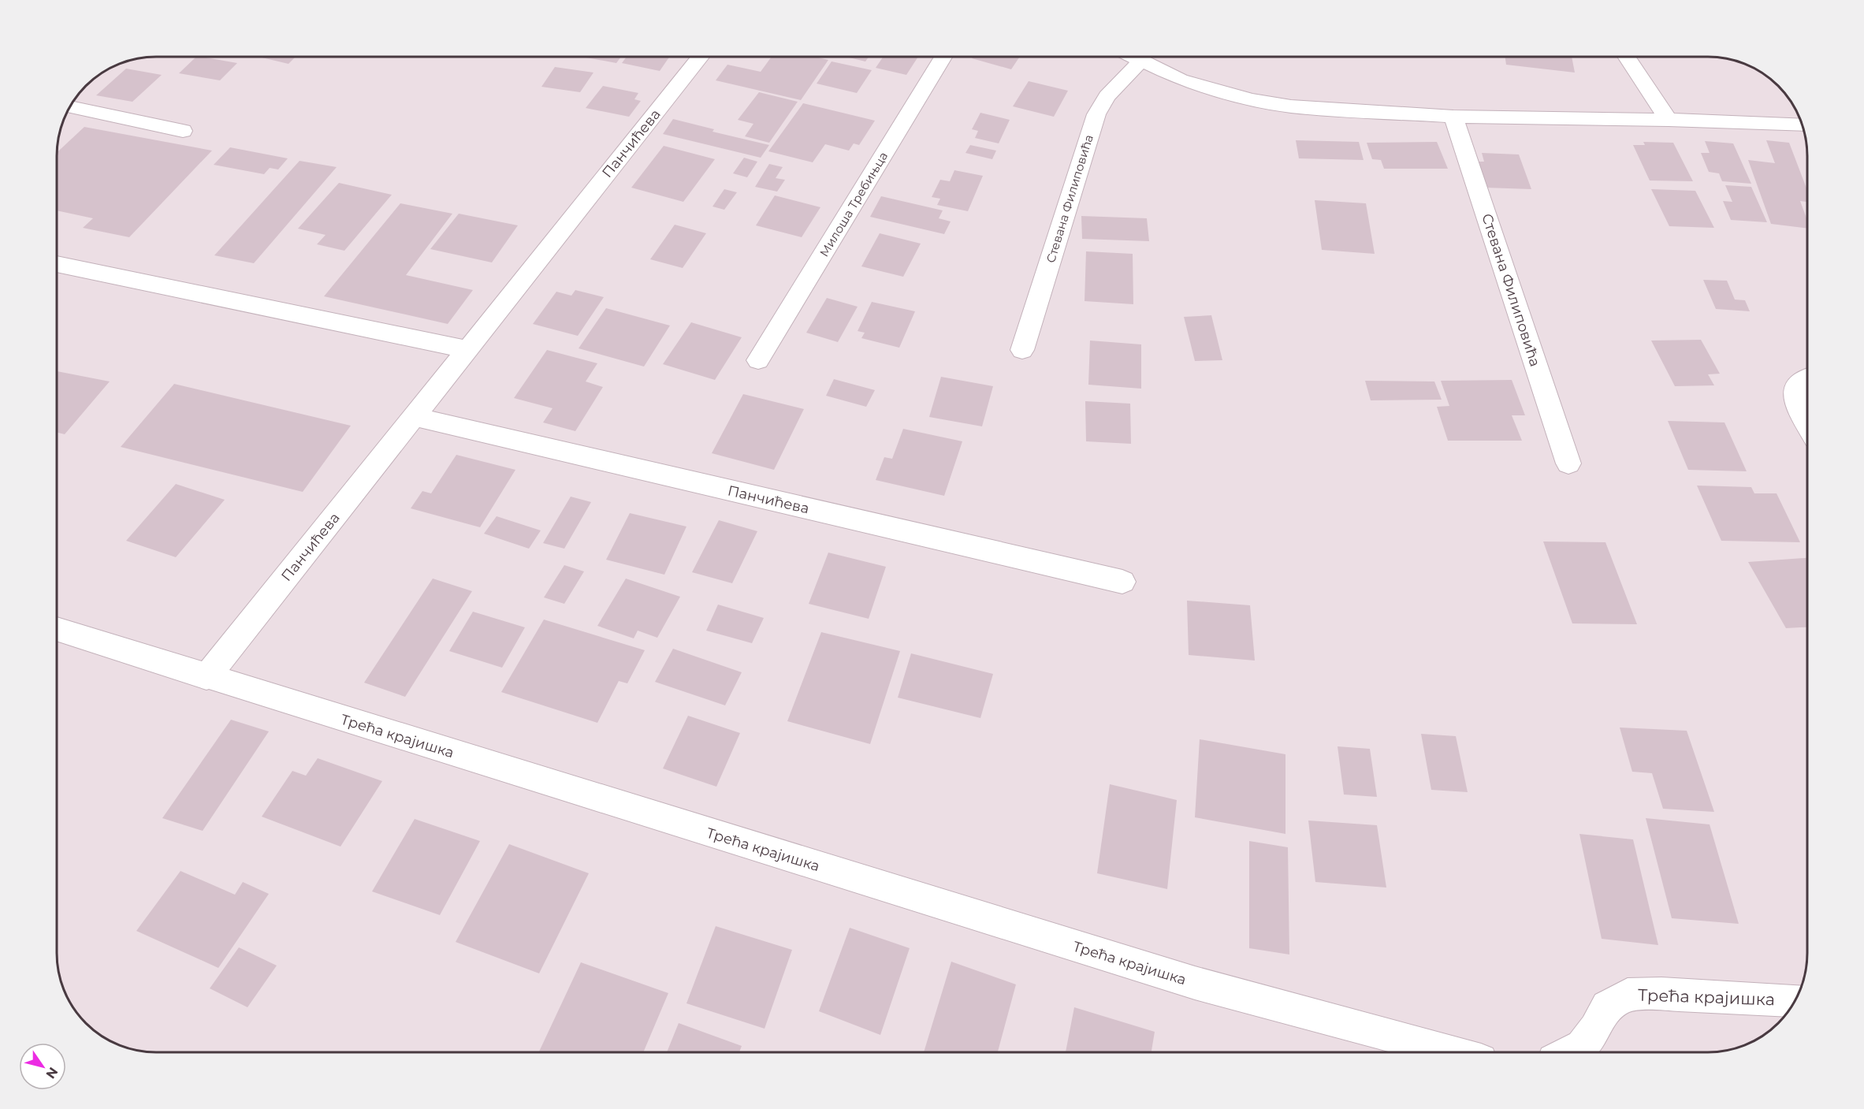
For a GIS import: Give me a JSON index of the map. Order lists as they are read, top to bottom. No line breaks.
{"streets":{"street":["Панчићева","Стевана Филиповића","Милоша Требињца","Трећа крајишка"]},"crossings":[["Панчићева","Трећа крајишка"]],"north":"bottom right"}
